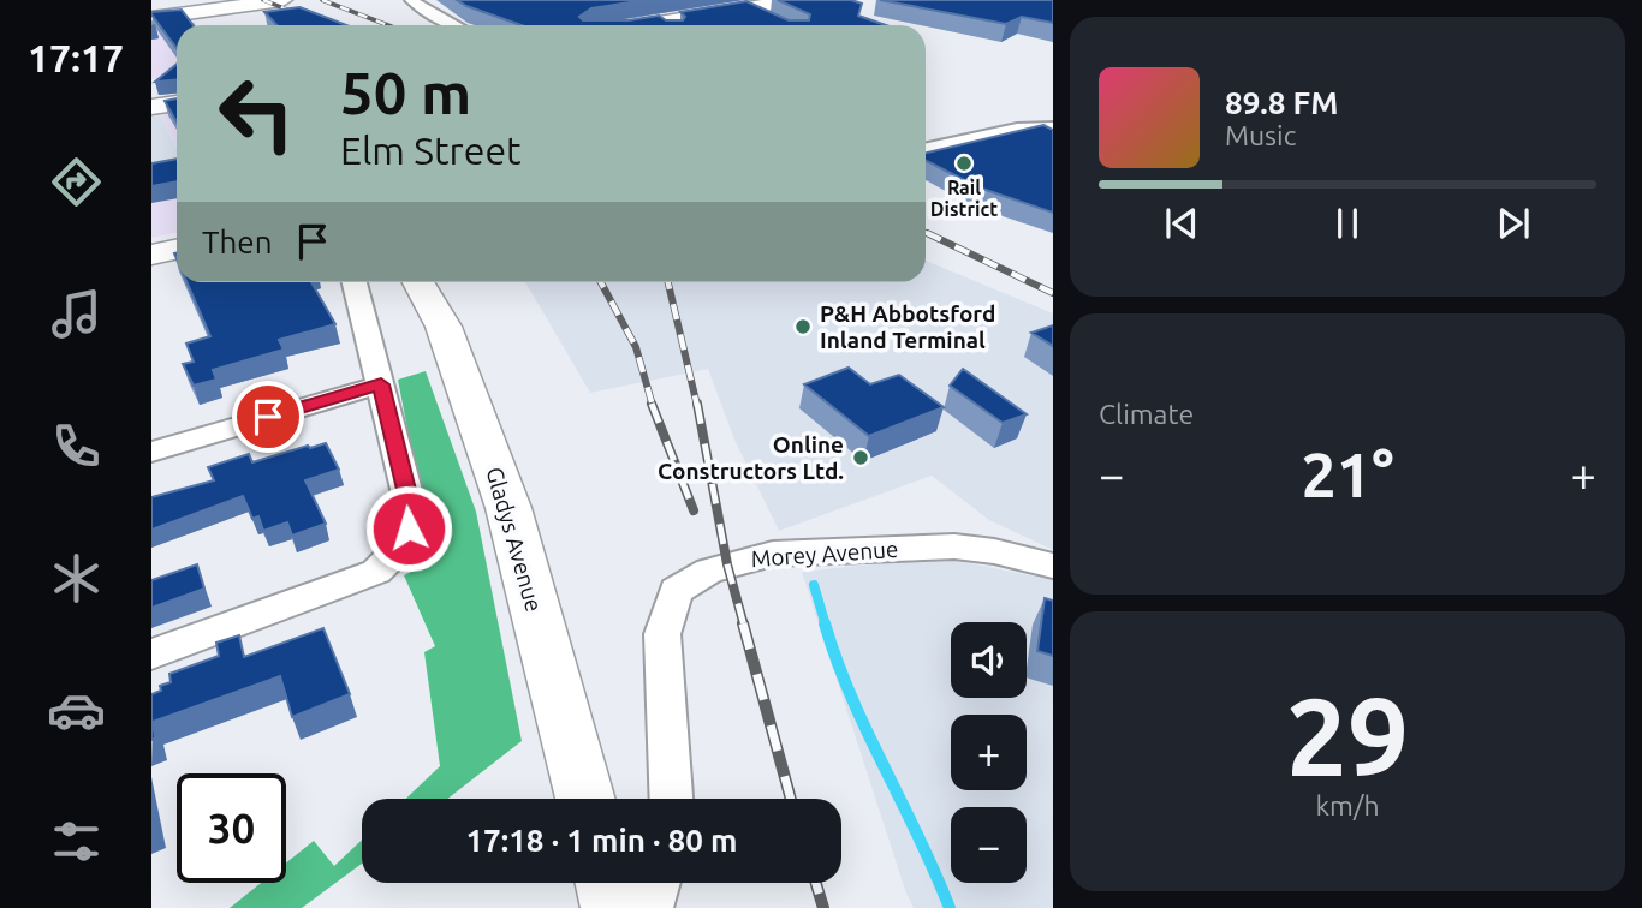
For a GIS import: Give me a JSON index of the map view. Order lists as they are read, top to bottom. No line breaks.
{"streets":{"main road":["Gladys Avenue"],"street":["Morey Avenue"]},"places":["Rail District","P&H Abbotsford Inland Terminal","Online Constructors Ltd."],"page":{"tabs":"17:17","turn":["50 m","Elm Street"],"song":["89.8 FM","Music"],"then":"Then","tile":["Climate",["29","km/h"]],"heat":["−","21°","+"],"map_buttons":["+","−"],"limit":"30","trip":"17:18 · 1 min · 80 m"}}
